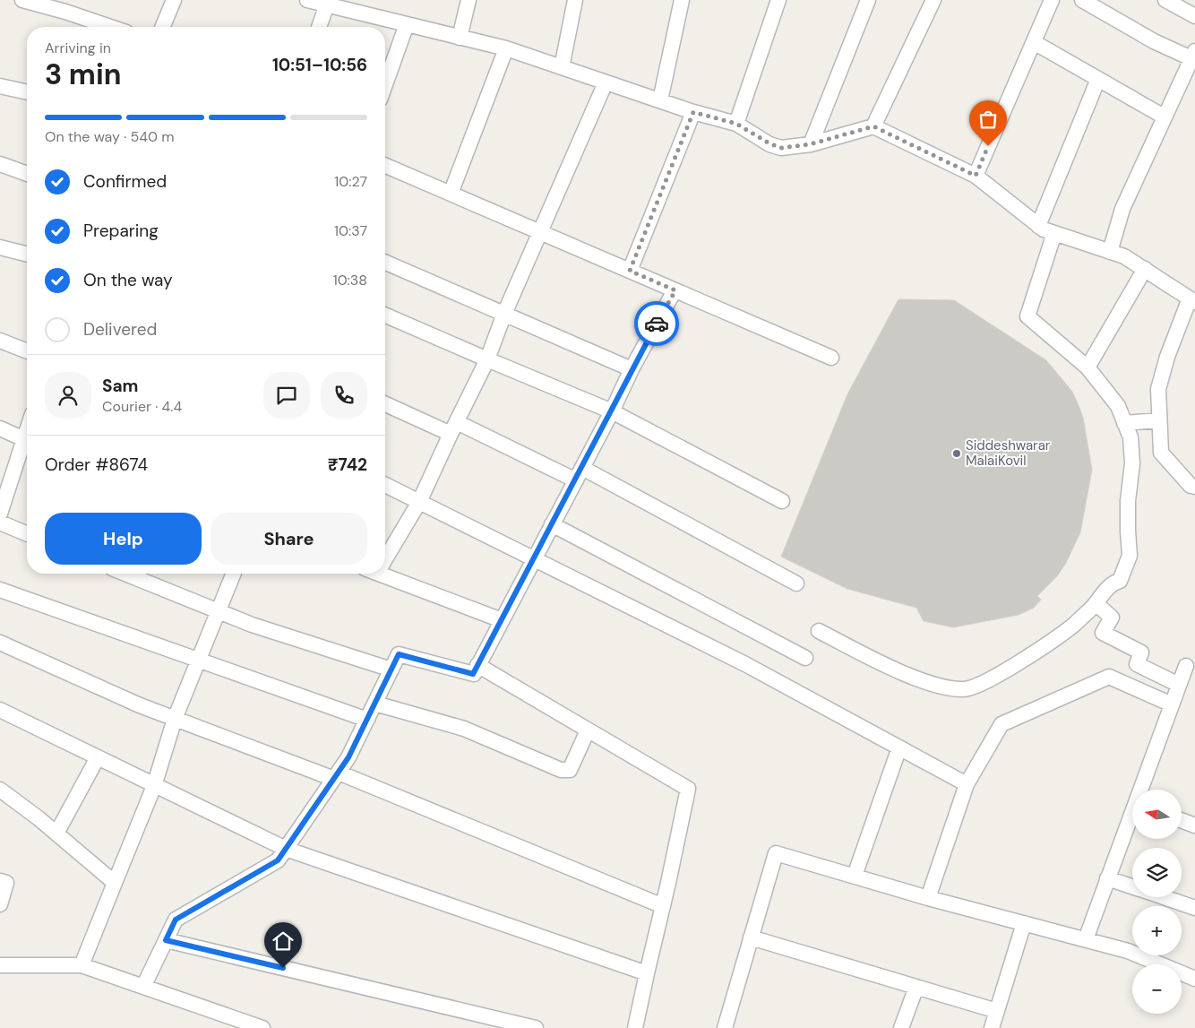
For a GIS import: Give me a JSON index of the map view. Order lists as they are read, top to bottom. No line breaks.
{"places":["Siddeshwarar MalaiKovil"],"north":"left","page":{"heading":["3 min","Arriving in","10:51–10:56"],"panel":["Sam","Courier · 4.4","Order #8674","₹742"],"bar":"On the way · 540 m","list":[["Confirmed","10:27"],["Preparing","10:37"],["On the way","10:38"],"Delivered"],"buttons":["Help","Share"],"map_buttons":["+","−"]}}
